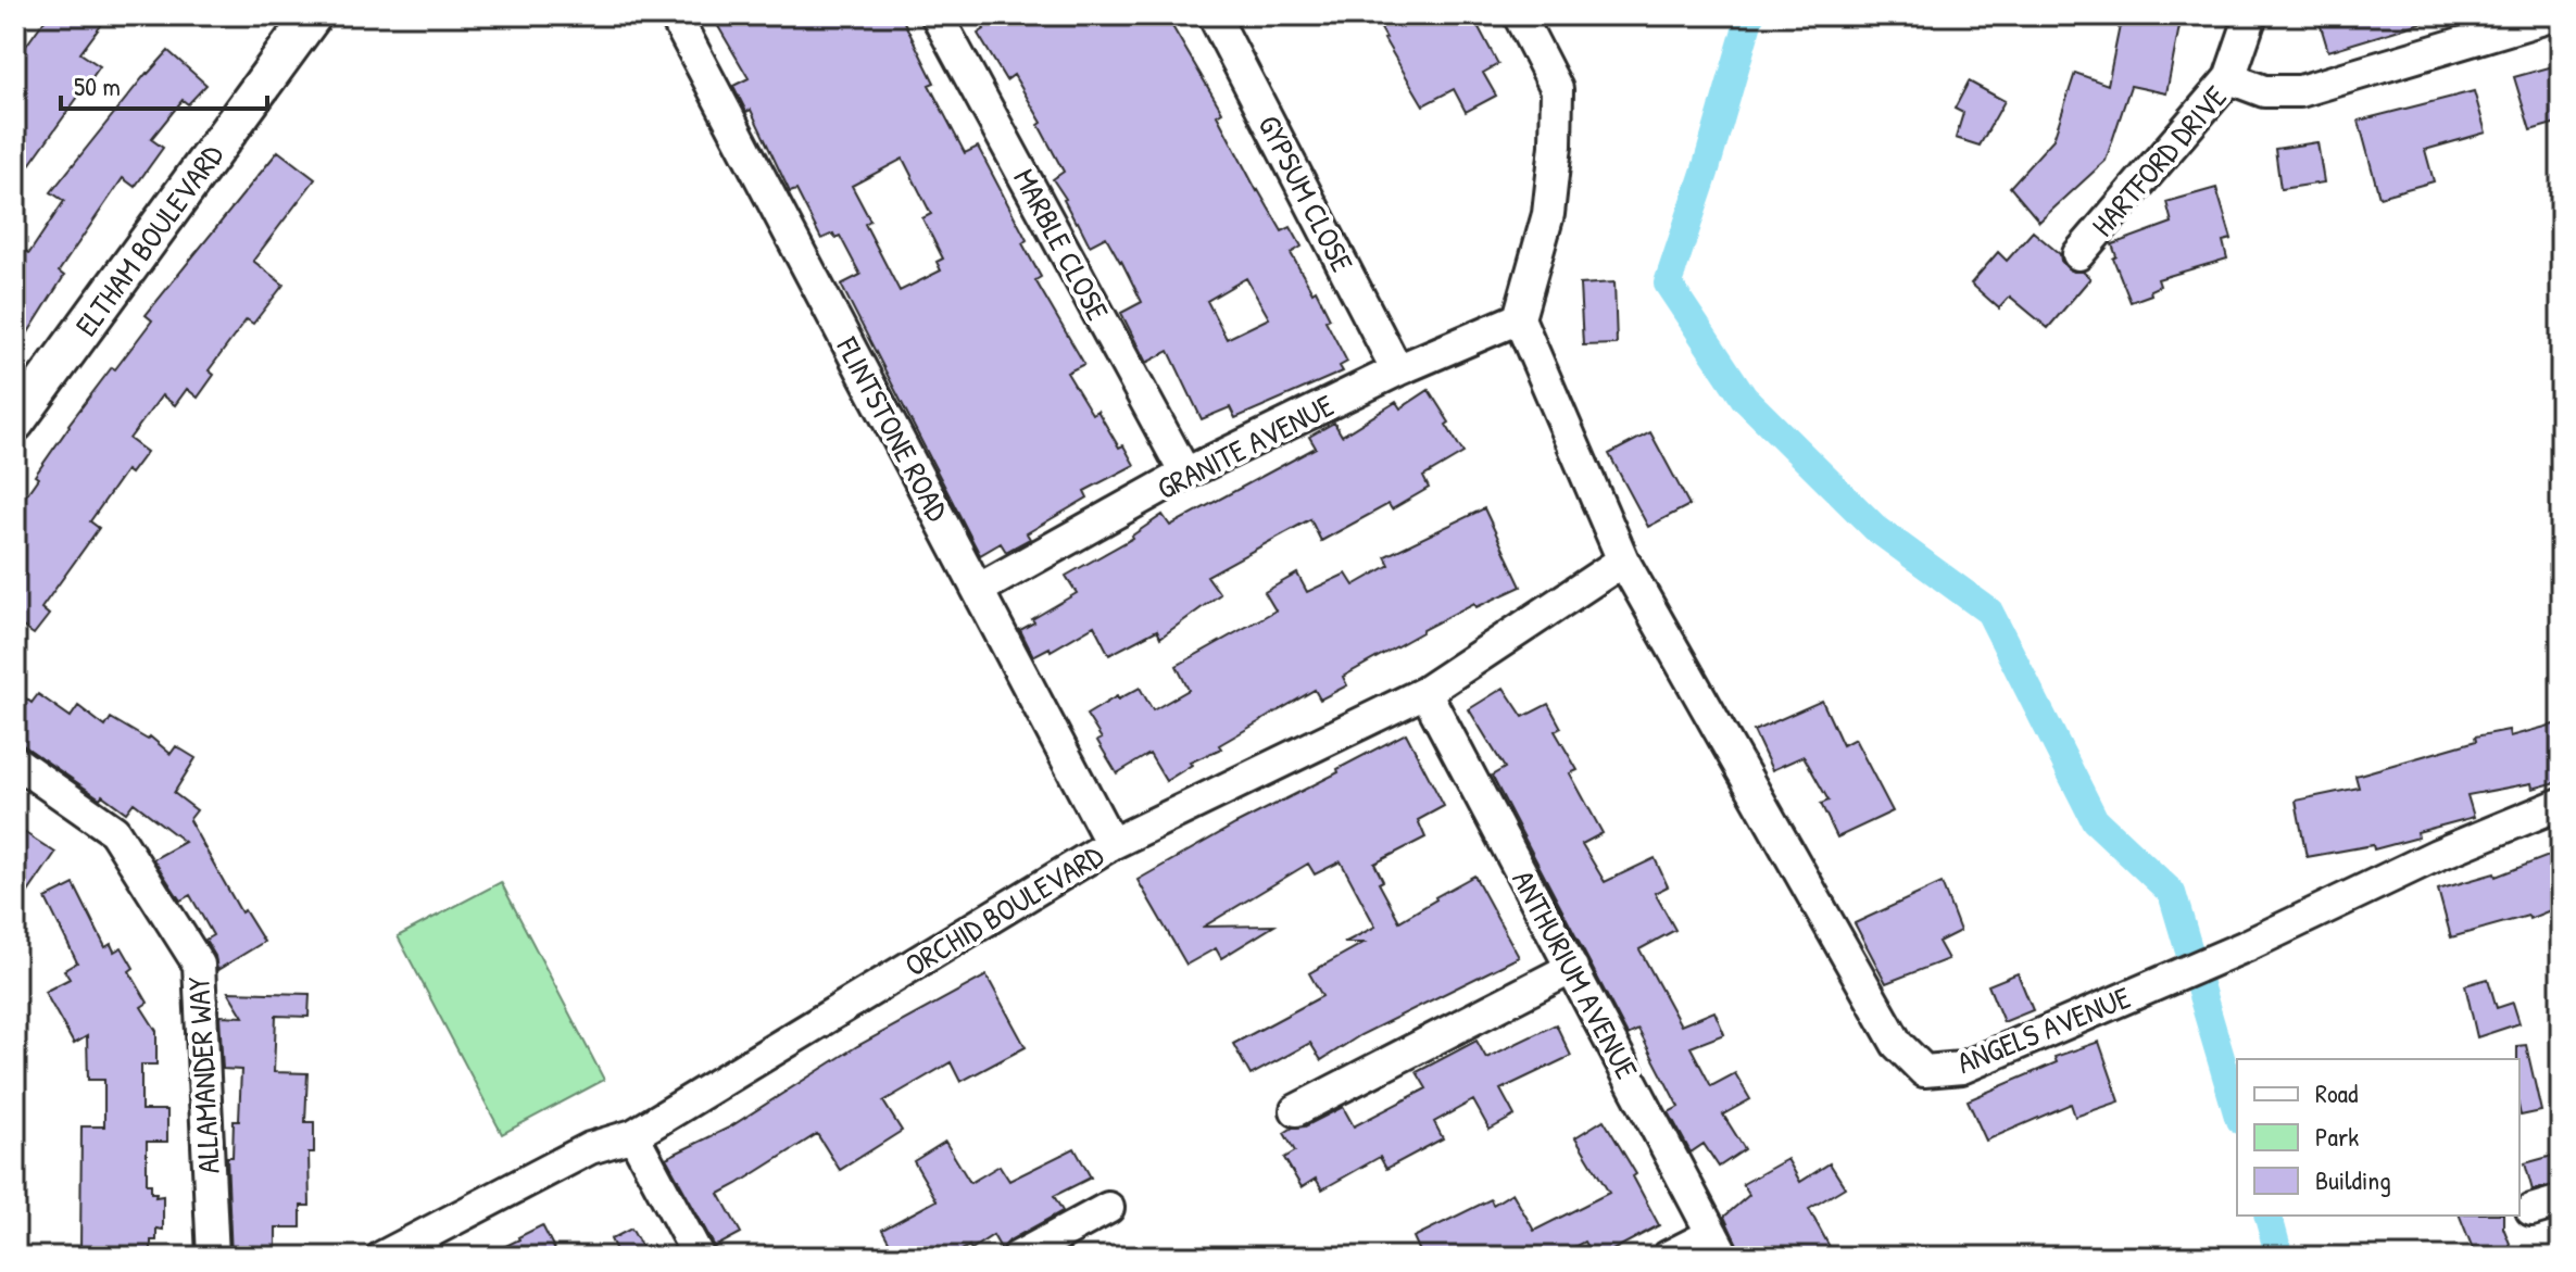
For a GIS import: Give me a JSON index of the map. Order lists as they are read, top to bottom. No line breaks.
{"streets":{"street":["HARTFORD DRIVE","GYPSUM CLOSE","ELTHAM BOULEVARD","MARBLE CLOSE","FLINTSTONE ROAD","GRANITE AVENUE","ORCHID BOULEVARD","ANTHURIUM AVENUE","ANGELS AVENUE","ALLAMANDER WAY"]},"crossings":[["GYPSUM CLOSE","GRANITE AVENUE"],["MARBLE CLOSE","GRANITE AVENUE"],["FLINTSTONE ROAD","GRANITE AVENUE"],["FLINTSTONE ROAD","ORCHID BOULEVARD"],["ORCHID BOULEVARD","ANTHURIUM AVENUE"],["ORCHID BOULEVARD","ANGELS AVENUE"]],"legend":["Road","Park","Building"],"scale_bar":"50 m"}
